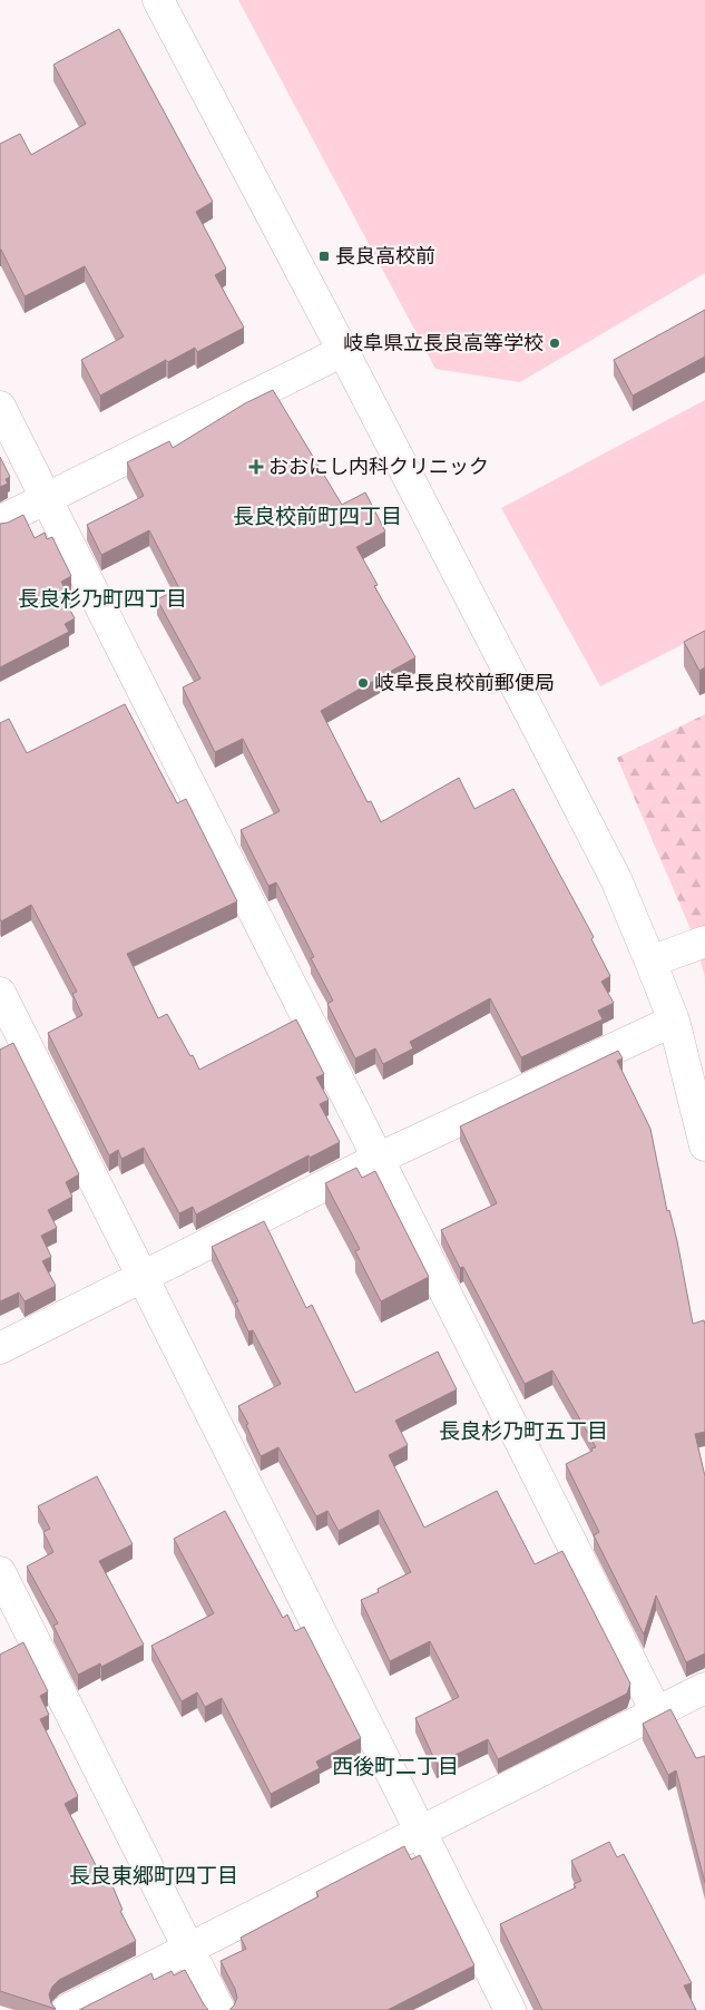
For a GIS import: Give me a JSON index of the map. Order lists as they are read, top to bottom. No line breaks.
{"districts":["長良校前町四丁目","長良杉乃町四丁目","長良杉乃町五丁目","西後町二丁目","長良東郷町四丁目"],"places":{"transit":["長良高校前"],"other":["岐阜県立長良高等学校","岐阜長良校前郵便局"],"health":["おおにし内科クリニック"]}}
